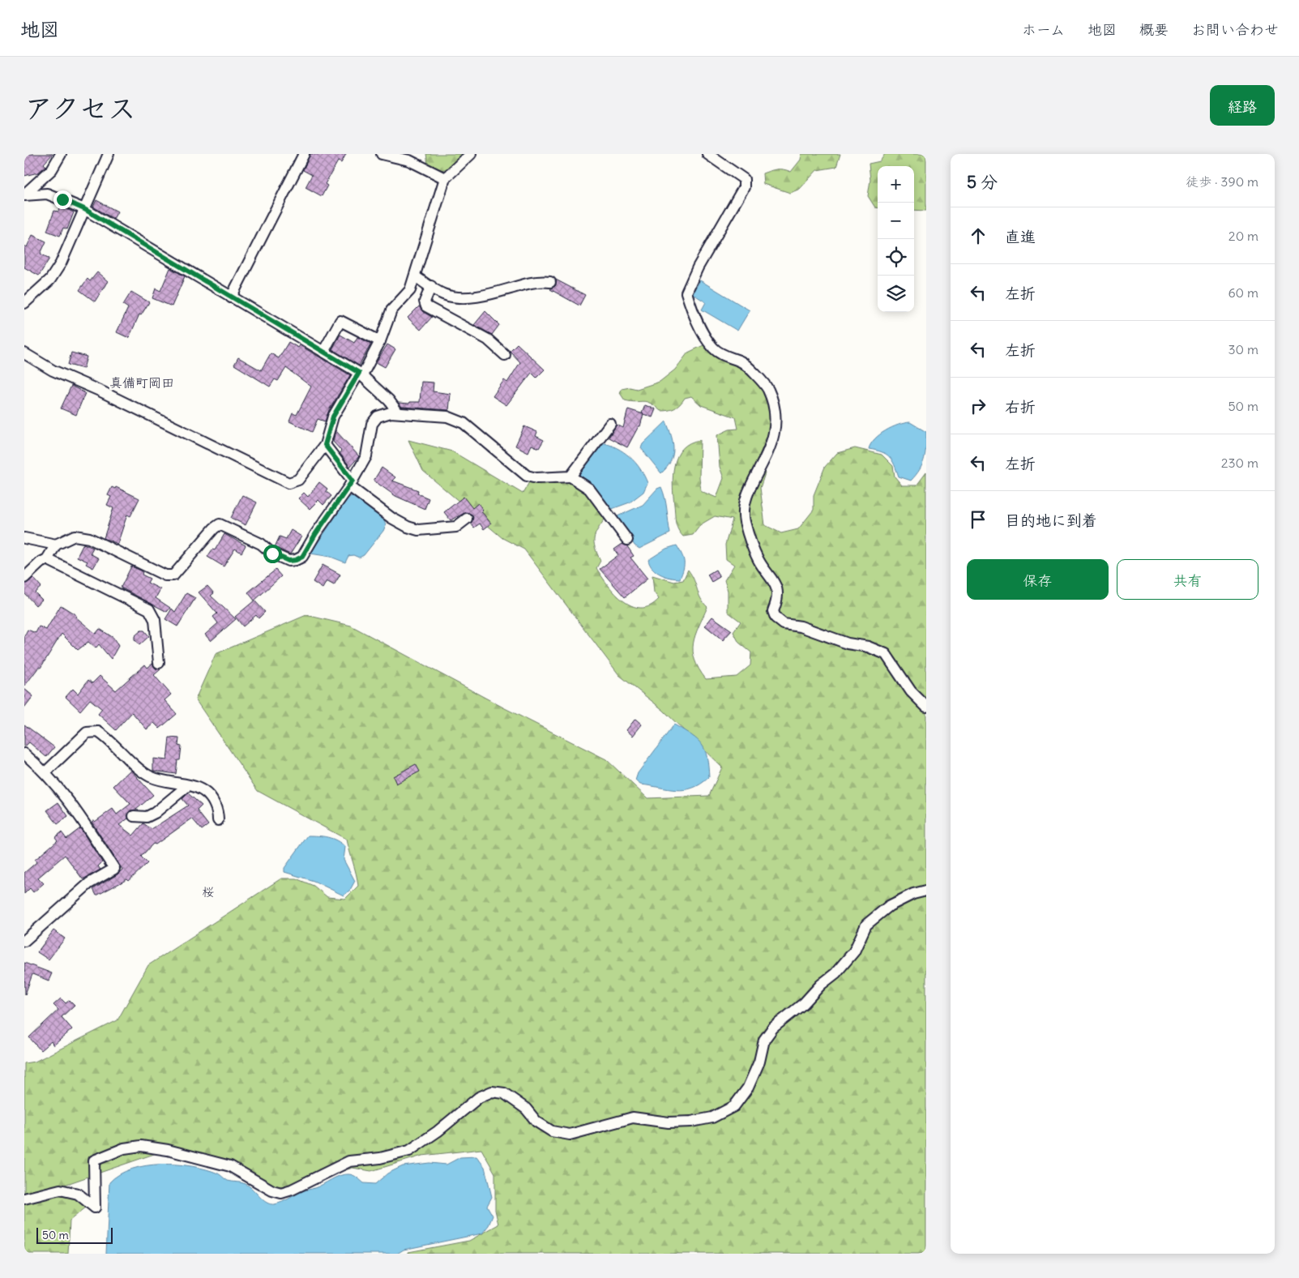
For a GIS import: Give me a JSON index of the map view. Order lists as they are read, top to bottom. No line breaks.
{"districts":["真備町岡田","桜"],"scale_bar":"50 m","page":{"header":"地図","nav":["ホーム","地図","概要","お問い合わせ"],"title":"アクセス","buttons":["経路",["保存","共有"]],"heading":["5 分","徒歩 · 390 m"],"map_buttons":["+","−"],"list":[["直進","20 m"],["左折","60 m"],["左折","30 m"],["右折","50 m"],["左折","230 m"],"目的地に到着"],"scale":"50 m"}}
